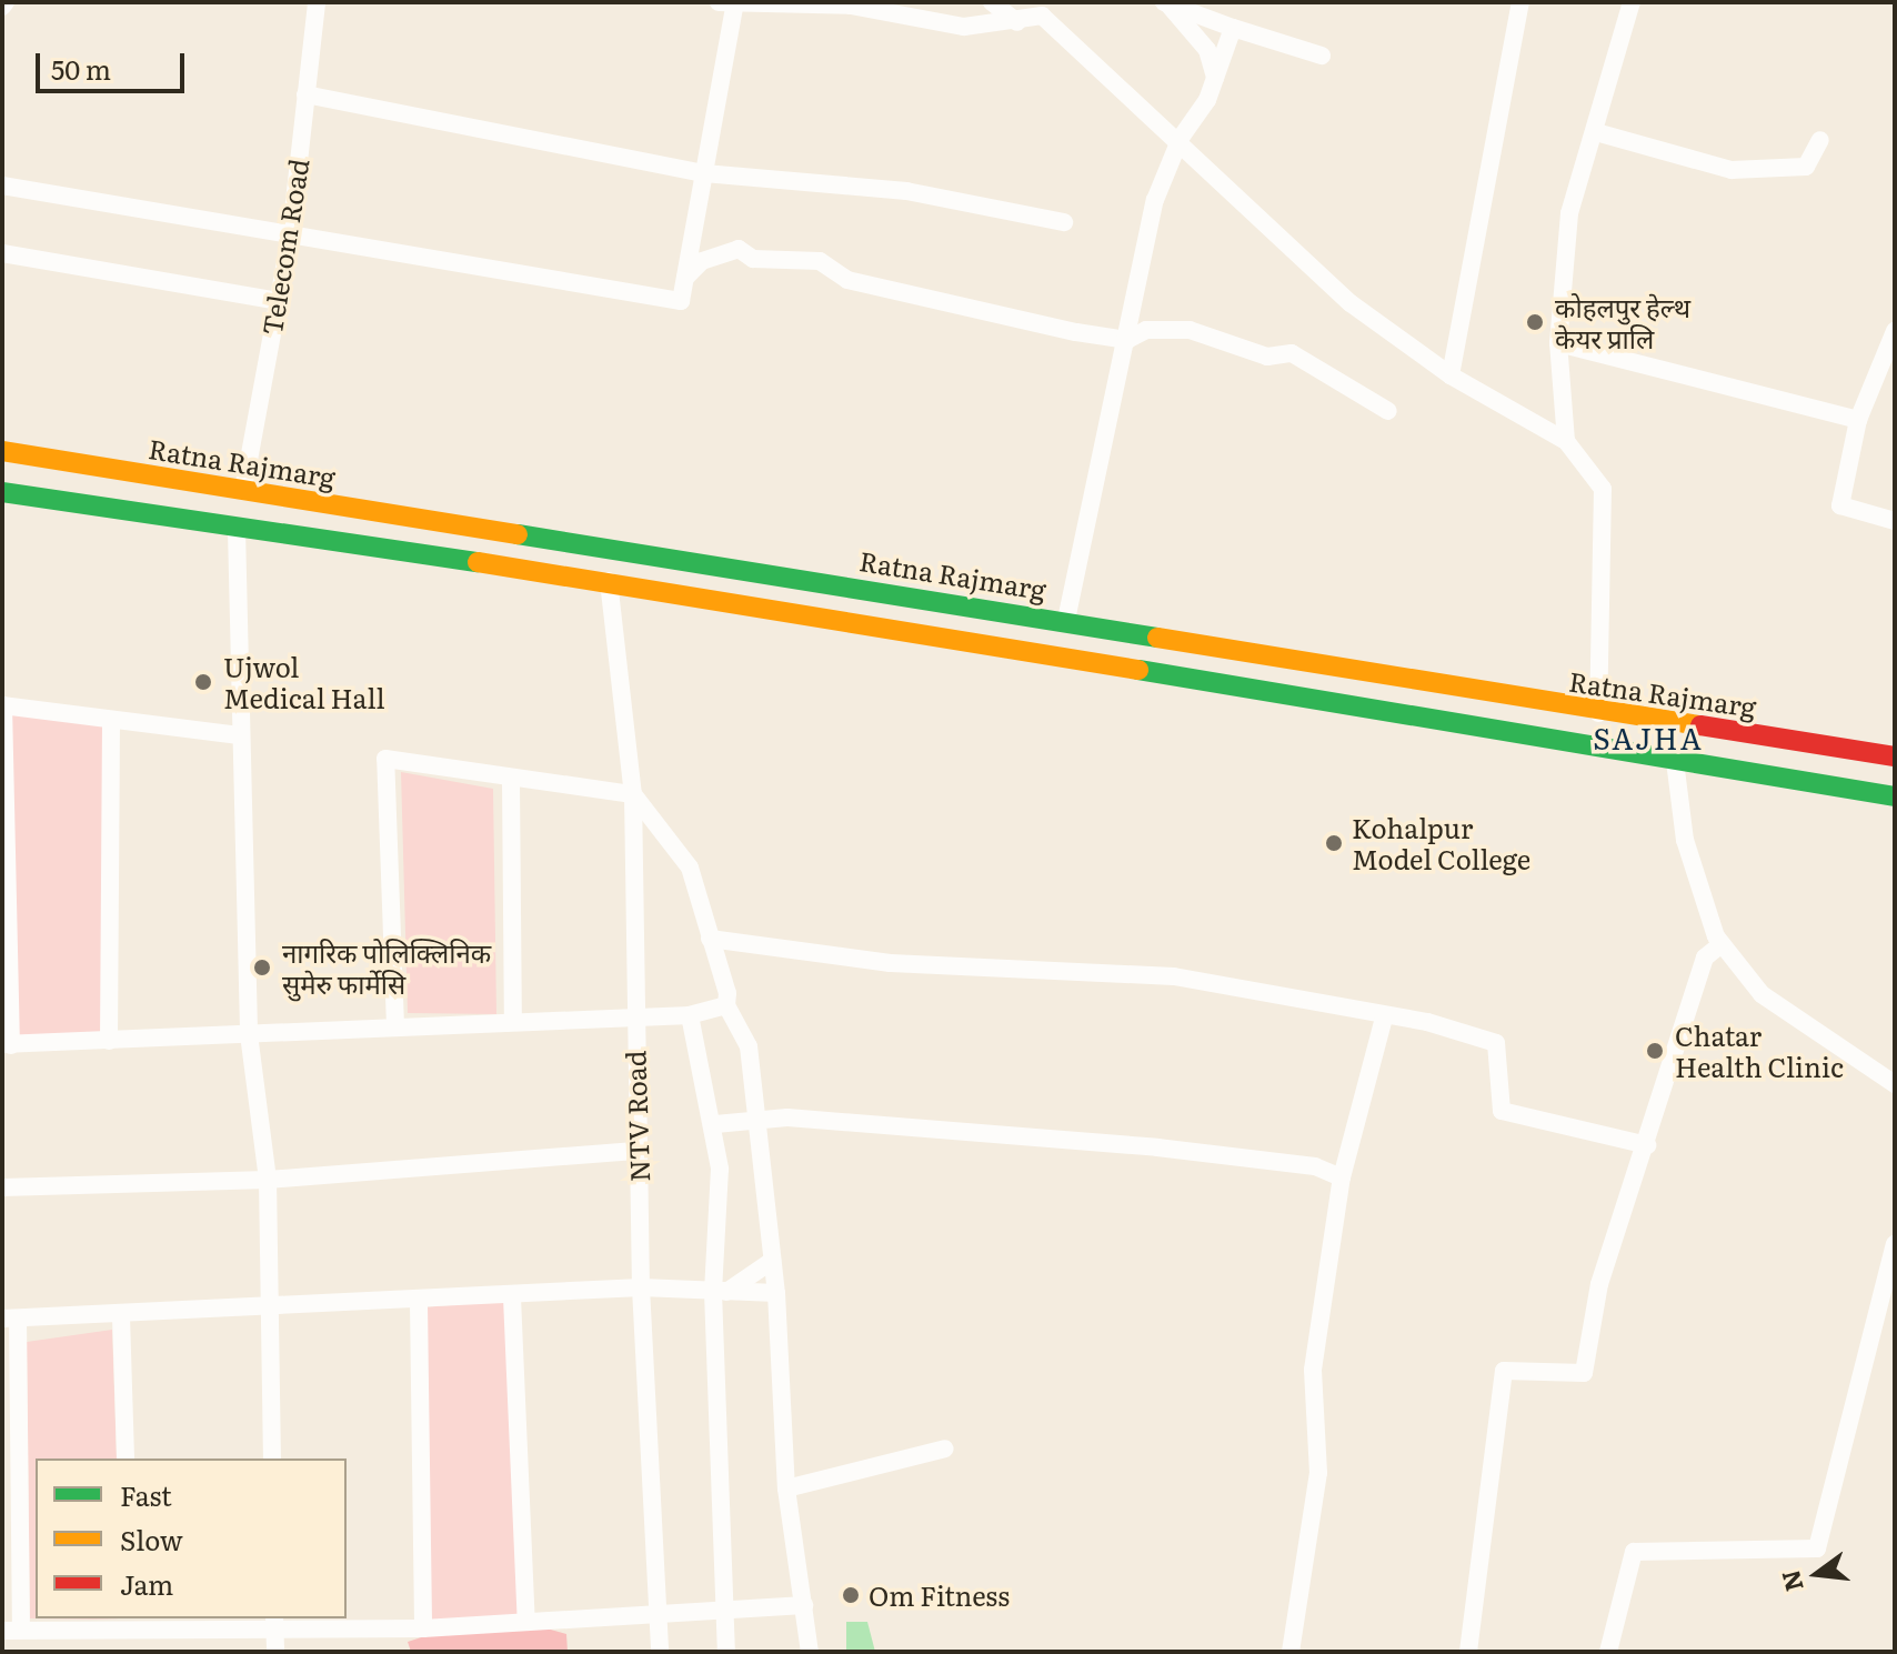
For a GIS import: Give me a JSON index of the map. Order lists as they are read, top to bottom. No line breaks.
{"streets":{"highway":["Ratna Rajmarg"],"street":["Telecom Road","NTV Road"]},"crossings":[["Telecom Road","Ratna Rajmarg"]],"districts":["SAJHA"],"places":["कोहलपुर हेल्थ केयर प्रालि","Ujwol Medical Hall","Kohalpur Model College","नागरिक पोलिक्लिनिक सुमेरु फार्मेसि","Chatar Health Clinic","Om Fitness"],"legend":["Fast","Slow","Jam"],"scale_bar":"50 m","north":"left"}
